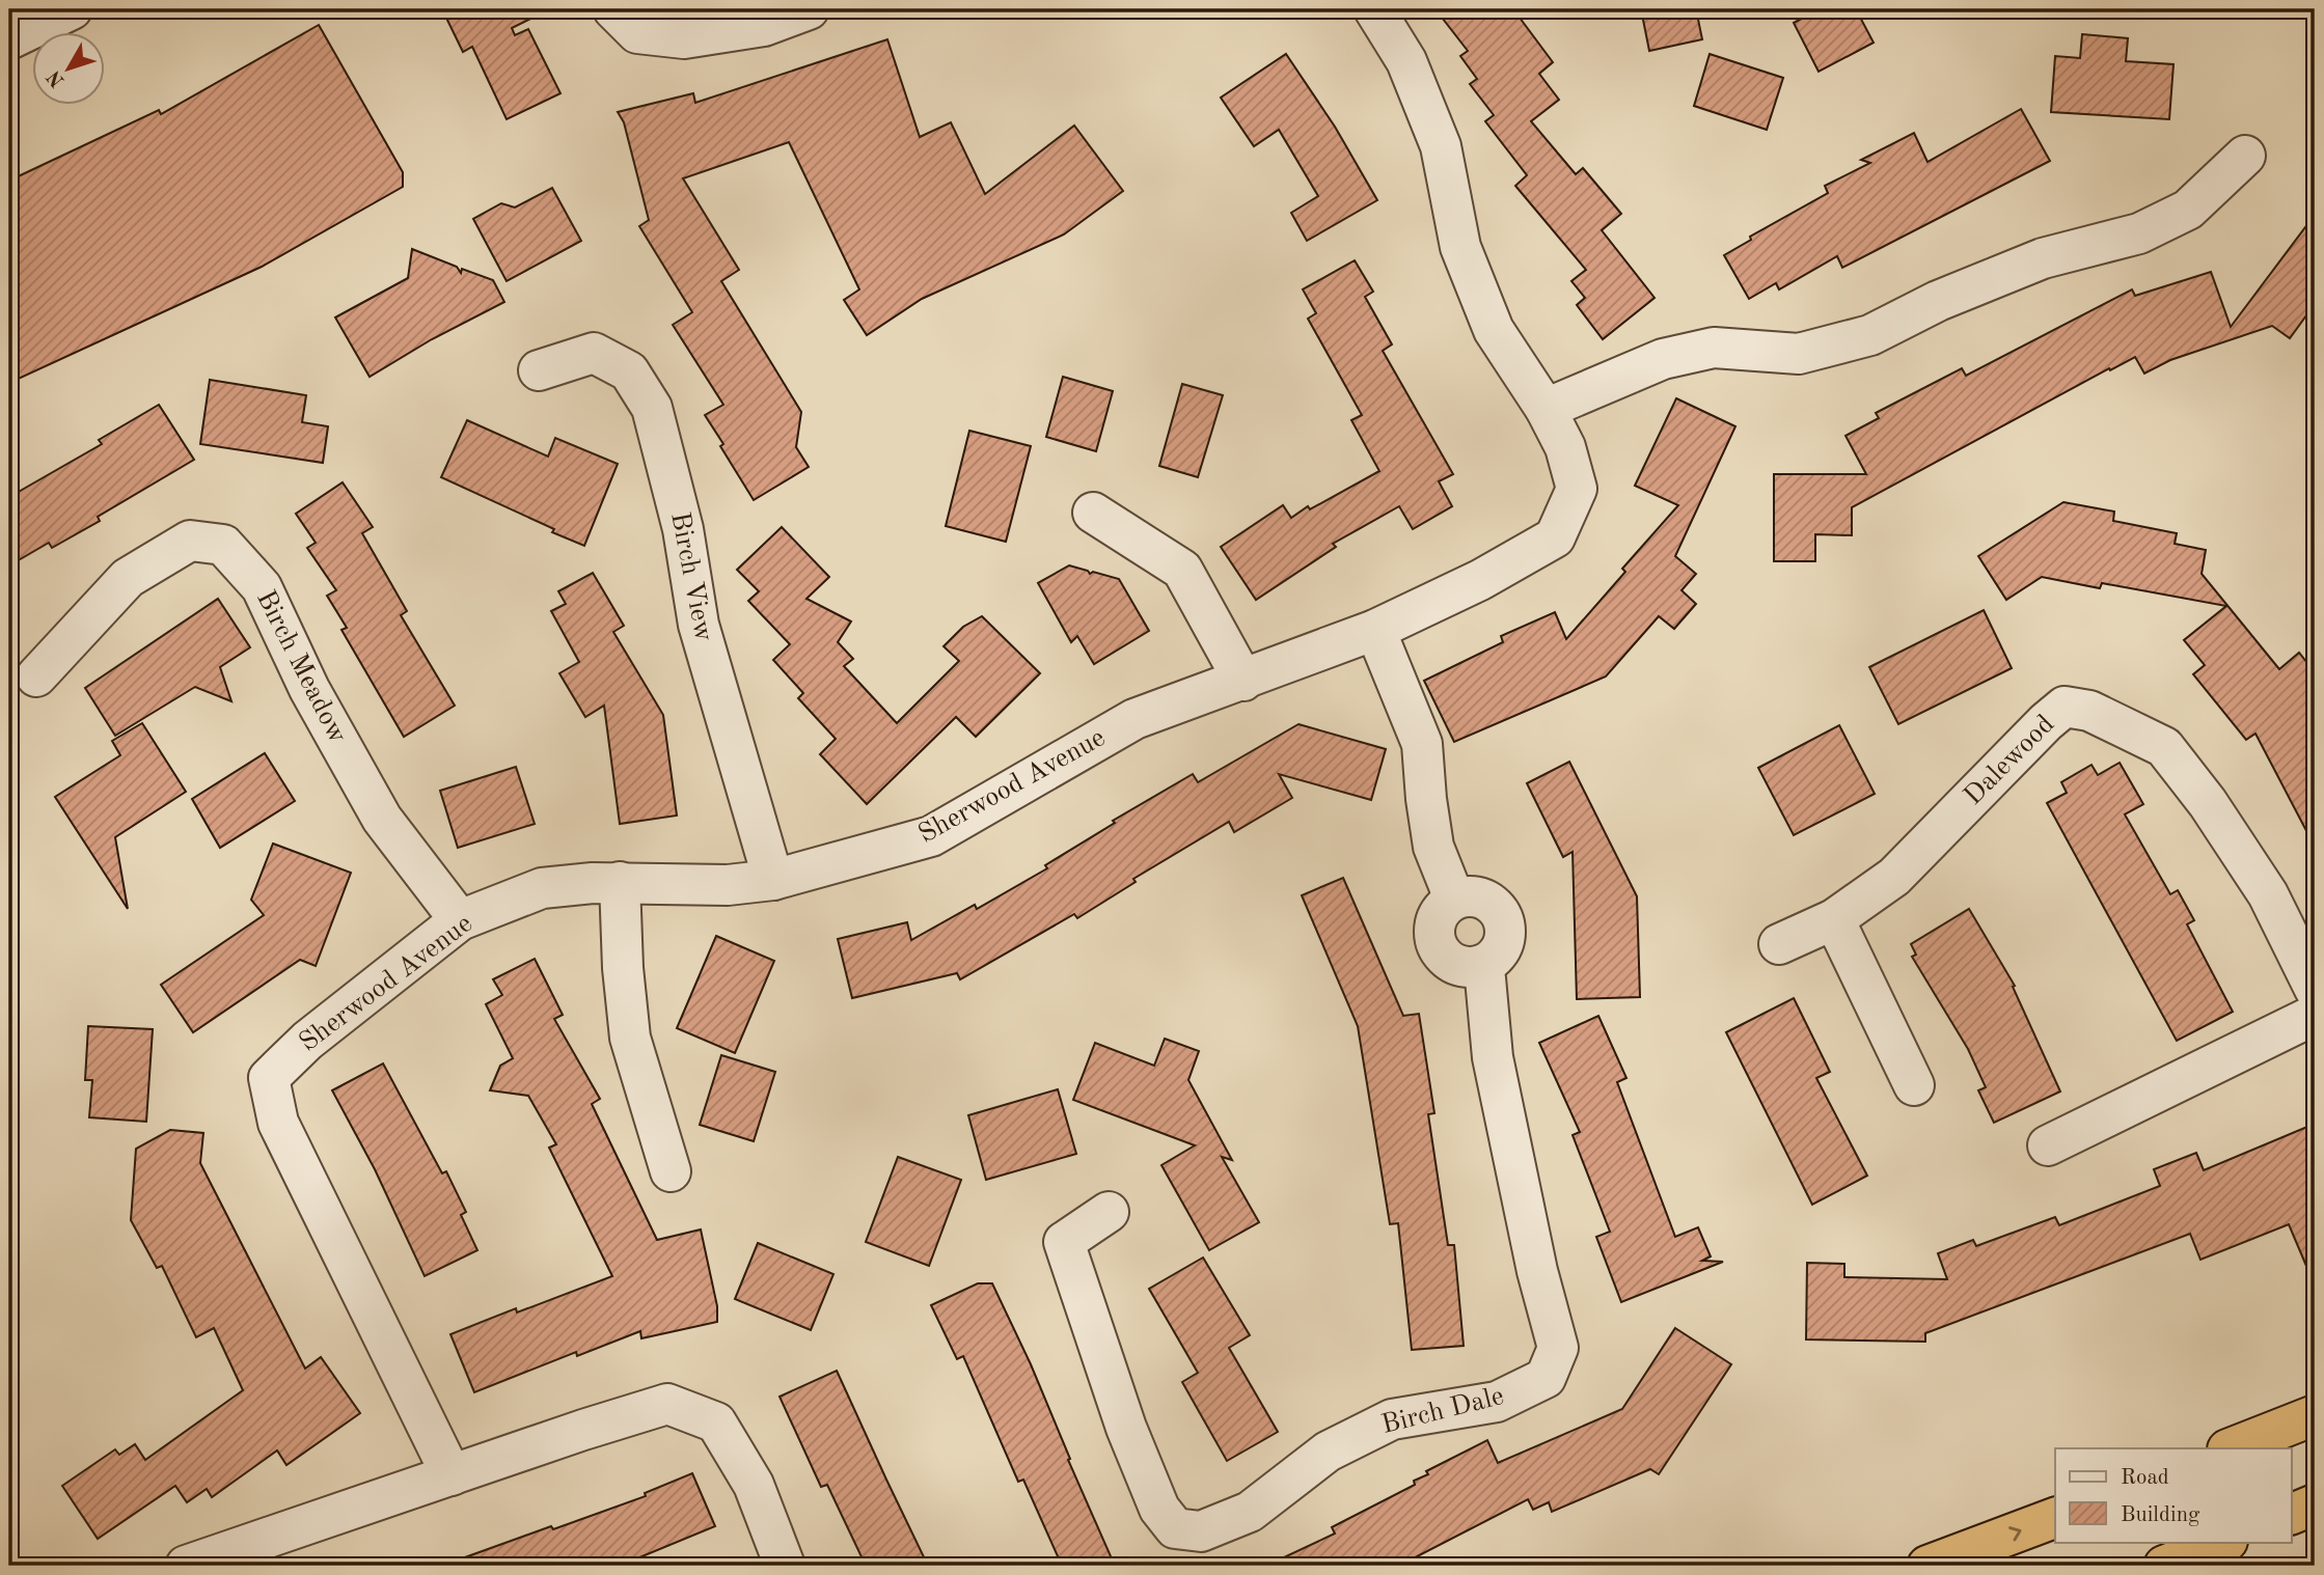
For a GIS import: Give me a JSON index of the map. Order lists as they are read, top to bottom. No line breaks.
{"streets":{"street":["Birch View","Birch Meadow","Dalewood","Sherwood Avenue","Birch Dale"]},"crossings":[["Birch View","Sherwood Avenue"],["Birch Meadow","Sherwood Avenue"],["Sherwood Avenue","Birch Dale"]],"legend":["Road","Building"],"north":"bottom left"}
